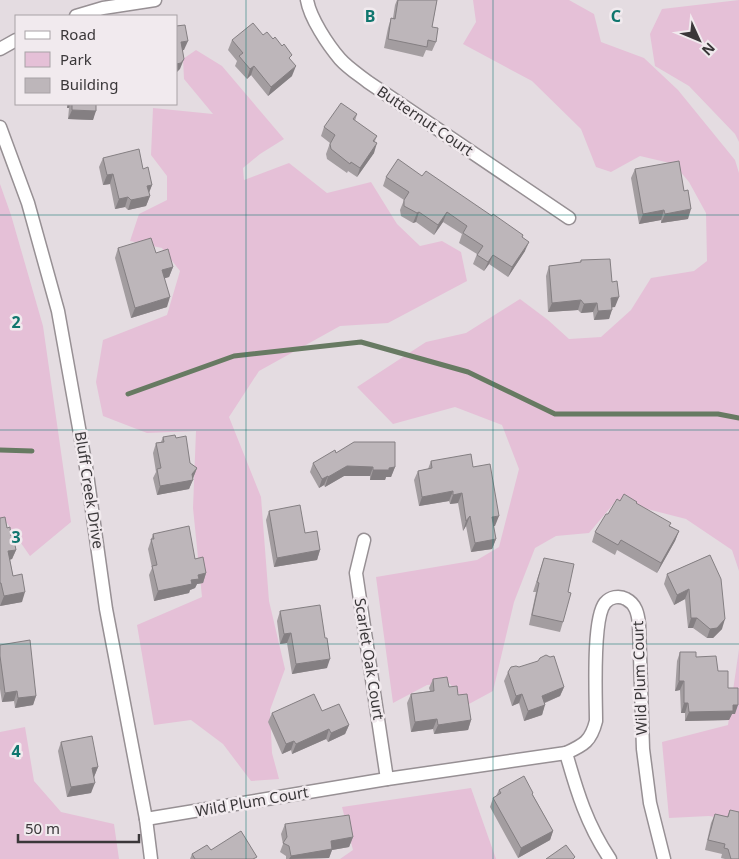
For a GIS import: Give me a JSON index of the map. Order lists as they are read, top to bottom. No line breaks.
{"streets":{"street":["Butternut Court","Bluff Creek Drive","Scarlet Oak Court","Wild Plum Court"]},"crossings":[["Bluff Creek Drive","Wild Plum Court"],["Scarlet Oak Court","Wild Plum Court"]],"legend":["Road","Park","Building"],"scale_bar":"50 m","north":"bottom right","grid":{"columns":["B","C"],"rows":["2","3","4"]}}
